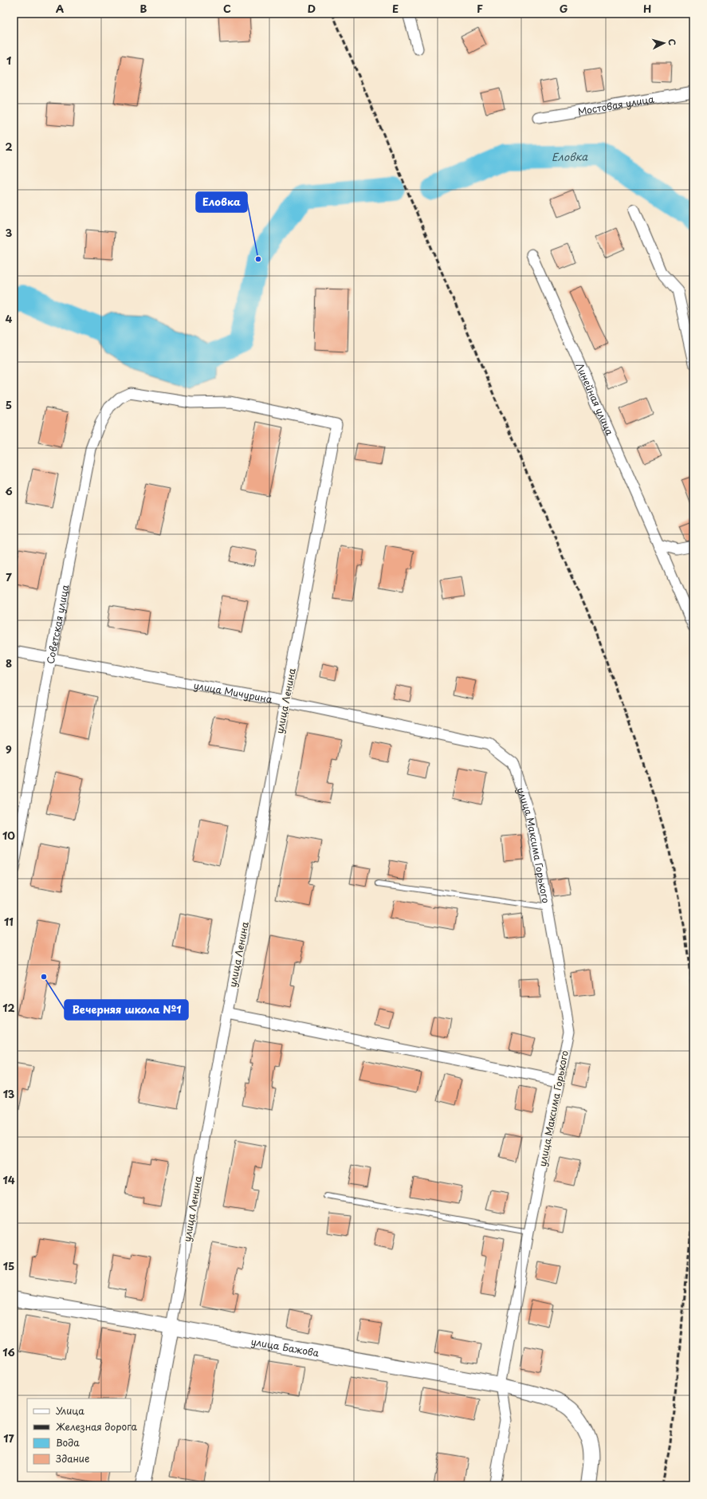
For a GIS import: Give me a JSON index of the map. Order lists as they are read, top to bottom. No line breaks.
{"streets":{"street":["Мостовая улица","Линейная улица","Советская улица","улица Мичурина","улица Ленина","улица Максима Горького","улица Бажова"]},"crossings":[["Советская улица","улица Мичурина"],["Советская улица","улица Ленина"],["улица Мичурина","улица Ленина"],["улица Мичурина","улица Максима Горького"],["улица Ленина","улица Бажова"],["улица Максима Горького","улица Бажова"]],"water":["Еловка"],"places":["Еловка","Вечерняя школа №1"],"legend":["Улица","Железная дорога","Вода","Здание"],"north":"right","grid":{"columns":["A","B","C","D","E","F","G","H"],"rows":["1","2","3","4","5","6","7","8","9","10","11","12","13","14","15","16","17"]}}
